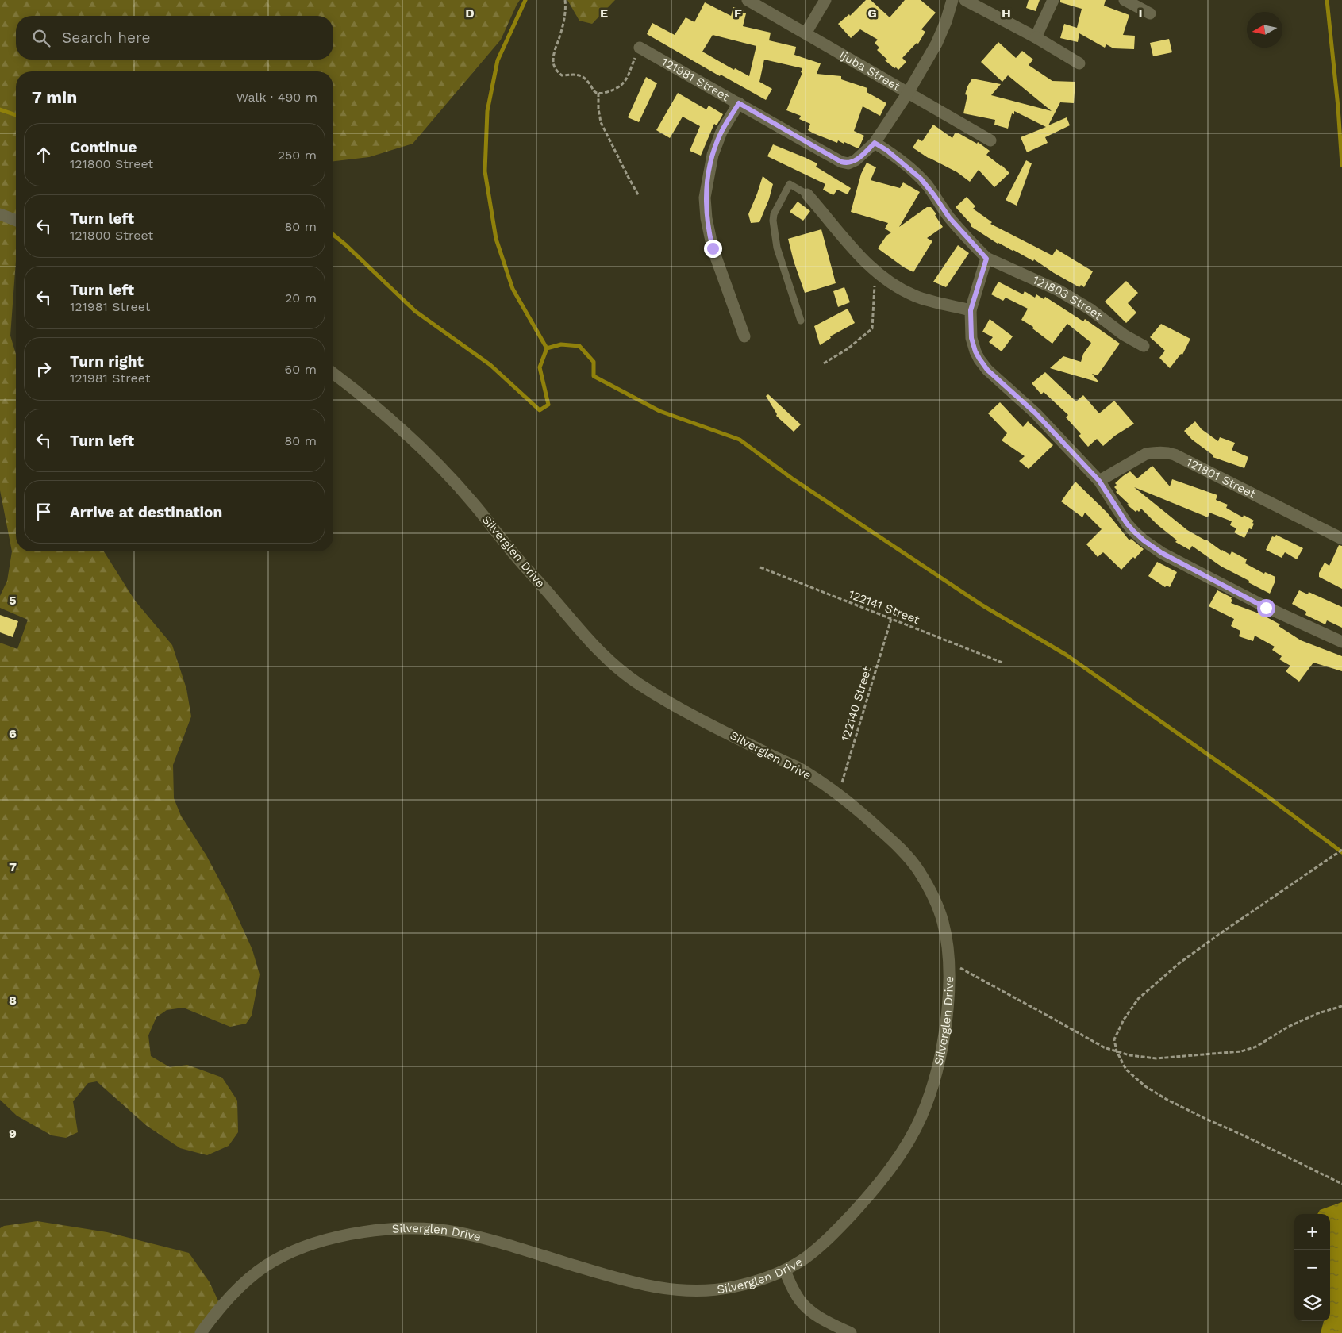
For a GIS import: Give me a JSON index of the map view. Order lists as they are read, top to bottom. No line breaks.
{"streets":{"street":["Ijuba Street","121981 Street","121803 Street","121801 Street","Silverglen Drive"],"path":["122141 Street","122140 Street"]},"crossings":[["Ijuba Street","121981 Street"],["Silverglen Drive","122140 Street"],["122141 Street","122140 Street"]],"north":"left","page":{"search":"Search here","heading":["7 min","Walk · 490 m"],"list":[["Continue","121800 Street","250 m"],["Turn left","121800 Street","80 m"],["Turn left","121981 Street","20 m"],["Turn right","121981 Street","60 m"],["Turn left","80 m"],"Arrive at destination"],"map_buttons":["+","−"]},"grid":{"columns":["D","E","F","G","H","I"],"rows":["5","6","7","8","9"]}}
